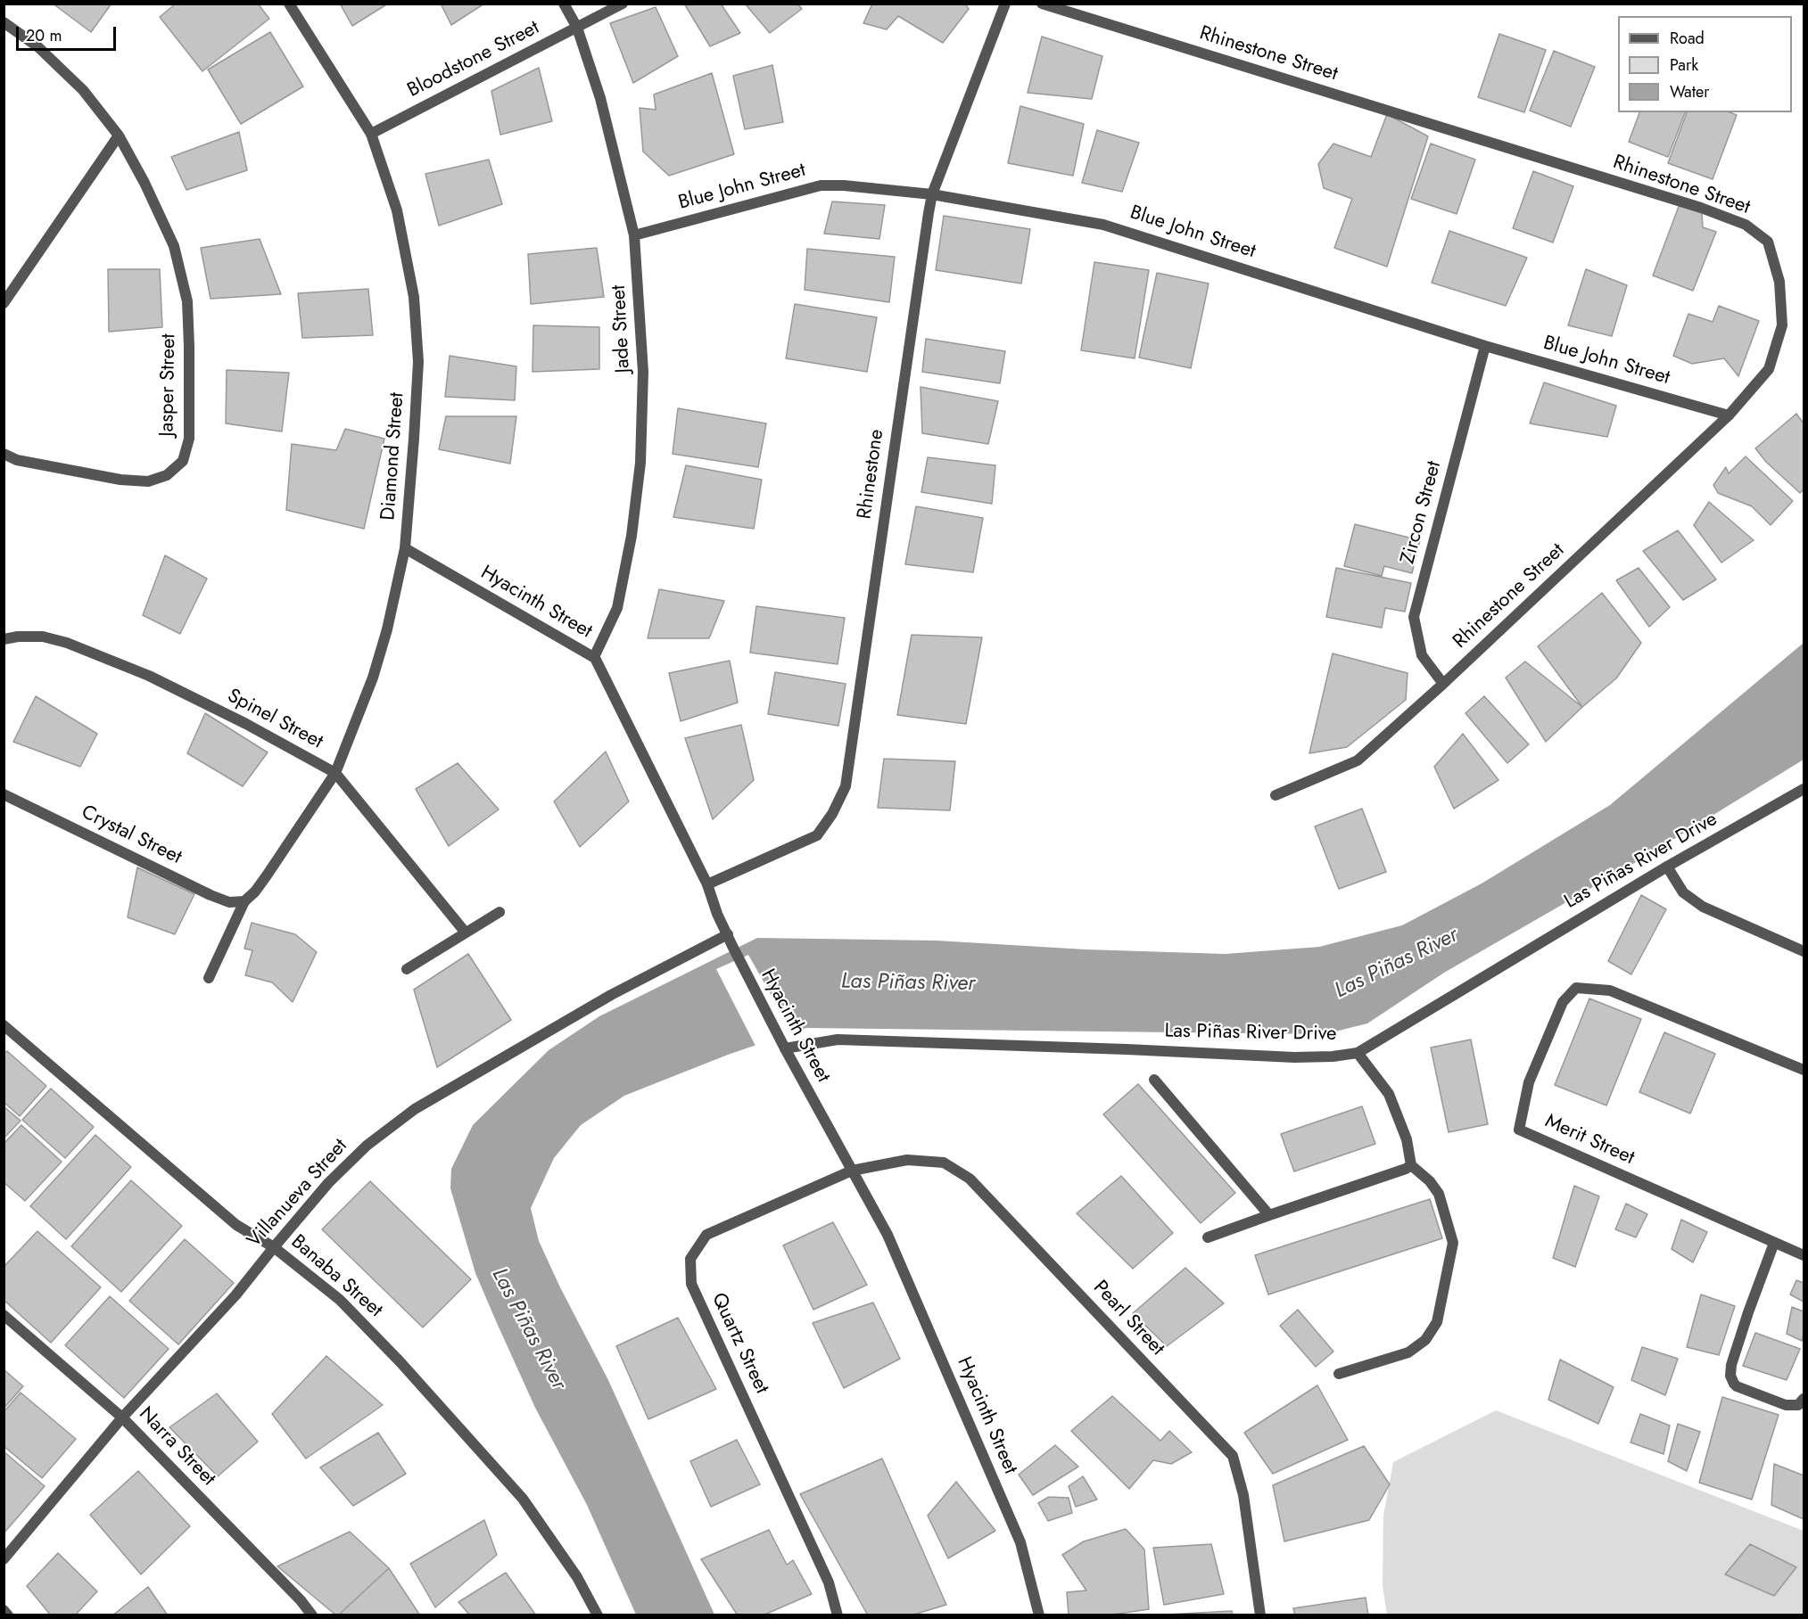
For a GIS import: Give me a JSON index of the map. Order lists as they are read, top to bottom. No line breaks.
{"streets":{"street":["Rhinestone Street","Bloodstone Street","Blue John Street","Jade Street","Jasper Street","Diamond Street","Rhinestone","Zircon Street","Hyacinth Street","Spinel Street","Crystal Street","Las Piñas River Drive","Merit Street","Villanueva Street","Banaba Street","Pearl Street","Quartz Street","Narra Street"]},"crossings":[["Rhinestone Street","Blue John Street"],["Rhinestone Street","Zircon Street"],["Bloodstone Street","Jade Street"],["Bloodstone Street","Diamond Street"],["Blue John Street","Jade Street"],["Blue John Street","Rhinestone"],["Blue John Street","Zircon Street"],["Jade Street","Hyacinth Street"],["Diamond Street","Hyacinth Street"],["Diamond Street","Spinel Street"],["Diamond Street","Crystal Street"],["Rhinestone","Hyacinth Street"],["Hyacinth Street","Las Piñas River Drive"],["Hyacinth Street","Villanueva Street"],["Hyacinth Street","Pearl Street"],["Hyacinth Street","Quartz Street"],["Villanueva Street","Banaba Street"],["Villanueva Street","Narra Street"],["Pearl Street","Quartz Street"]],"water":["Las Piñas River"],"legend":["Road","Park","Water"],"scale_bar":"20 m"}
